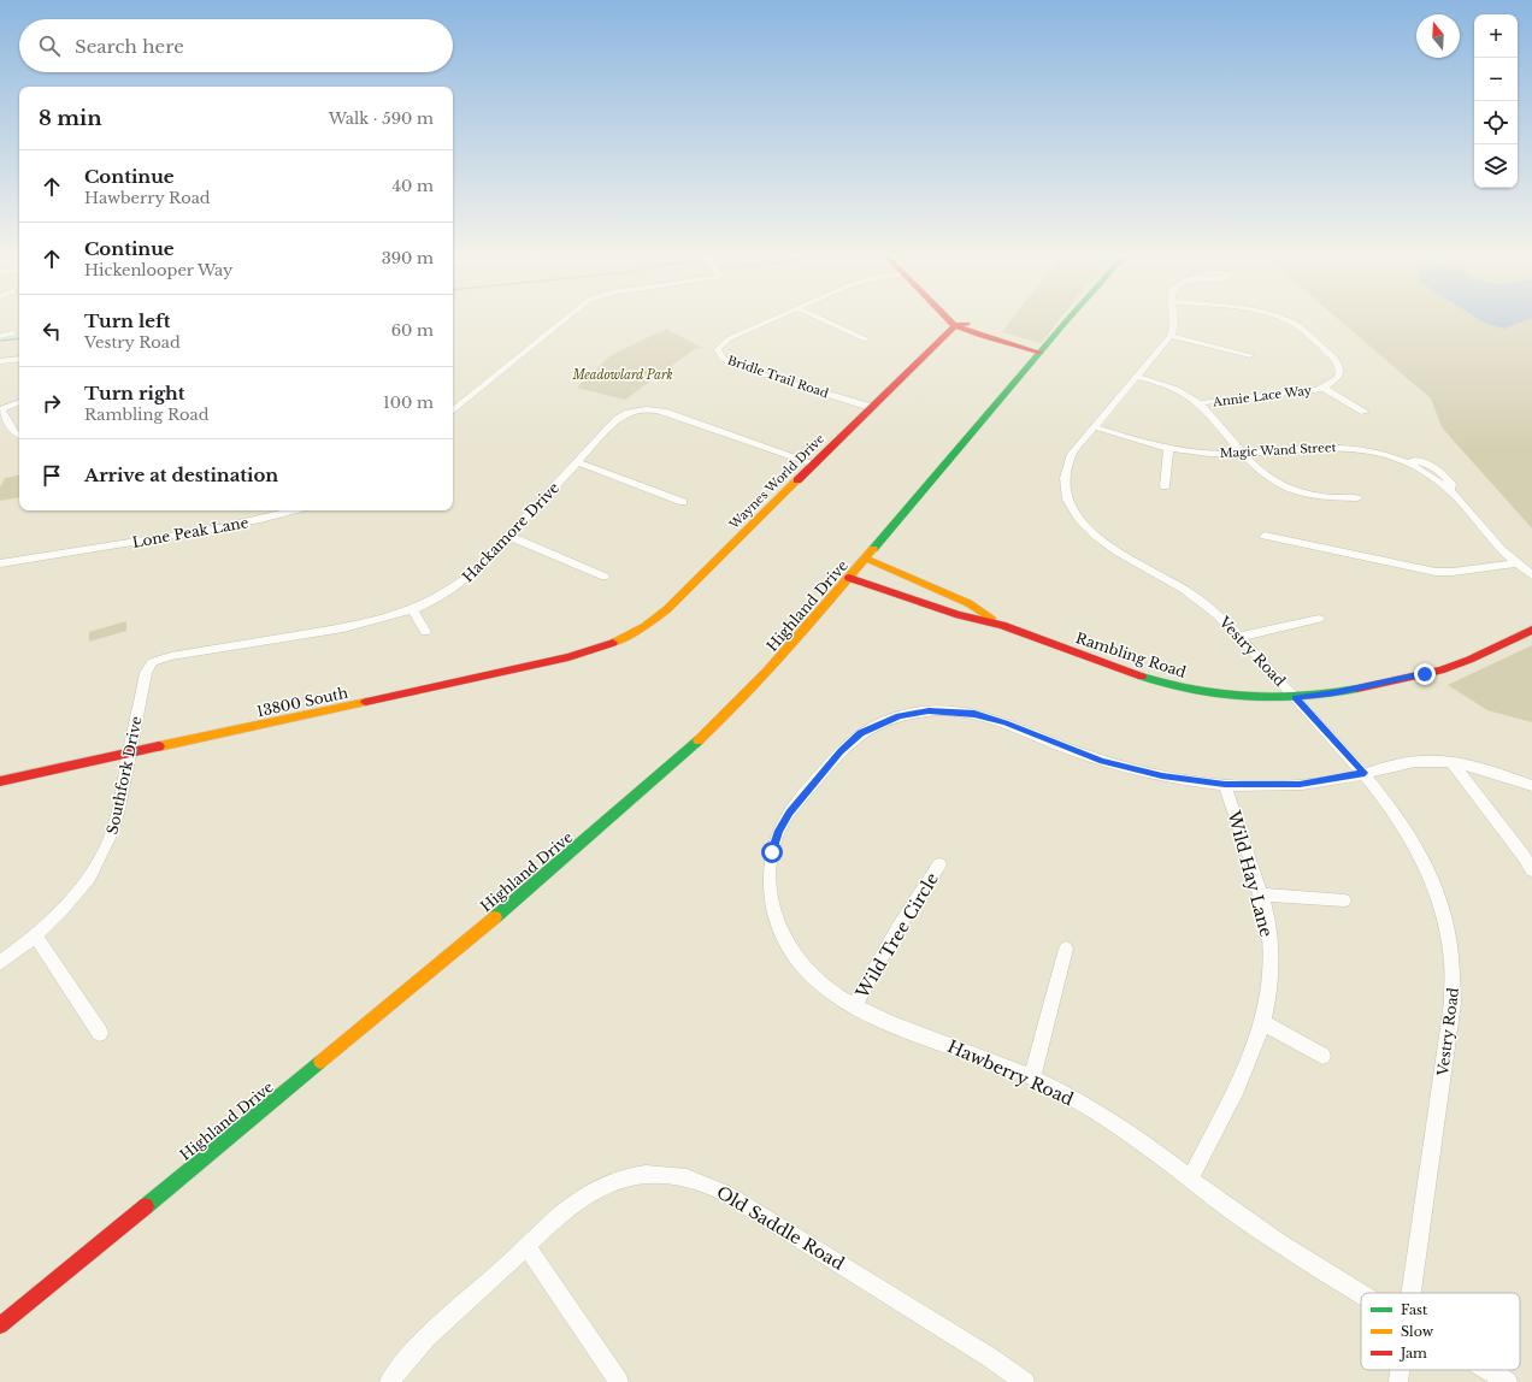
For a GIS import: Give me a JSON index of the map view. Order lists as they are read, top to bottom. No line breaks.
{"streets":{"main road":["Waynes World Drive","Highland Drive","Rambling Road","13800 South"],"street":["Bridle Trail Road","Annie Lace Way","Magic Wand Street","Lone Peak Lane","Hackamore Drive","Vestry Road","Southfork Drive","Wild Hay Lane","Wild Tree Circle","Hawberry Road","Old Saddle Road"]},"crossings":[["Bridle Trail Road","Waynes World Drive"],["Magic Wand Street","Vestry Road"],["Waynes World Drive","Hackamore Drive"],["Waynes World Drive","13800 South"],["Hackamore Drive","Southfork Drive"],["Highland Drive","Rambling Road"],["Vestry Road","Rambling Road"],["Vestry Road","Hawberry Road"],["13800 South","Southfork Drive"],["Wild Hay Lane","Hawberry Road"],["Wild Tree Circle","Hawberry Road"]],"parks":["Meadowlard Park"],"legend":["Fast","Slow","Jam"],"north":"top","page":{"map_buttons":["+","−"],"search":"Search here","heading":["8 min","Walk · 590 m"],"list":[["Continue","Hawberry Road","40 m"],["Continue","Hickenlooper Way","390 m"],["Turn left","Vestry Road","60 m"],["Turn right","Rambling Road","100 m"],"Arrive at destination"]}}
